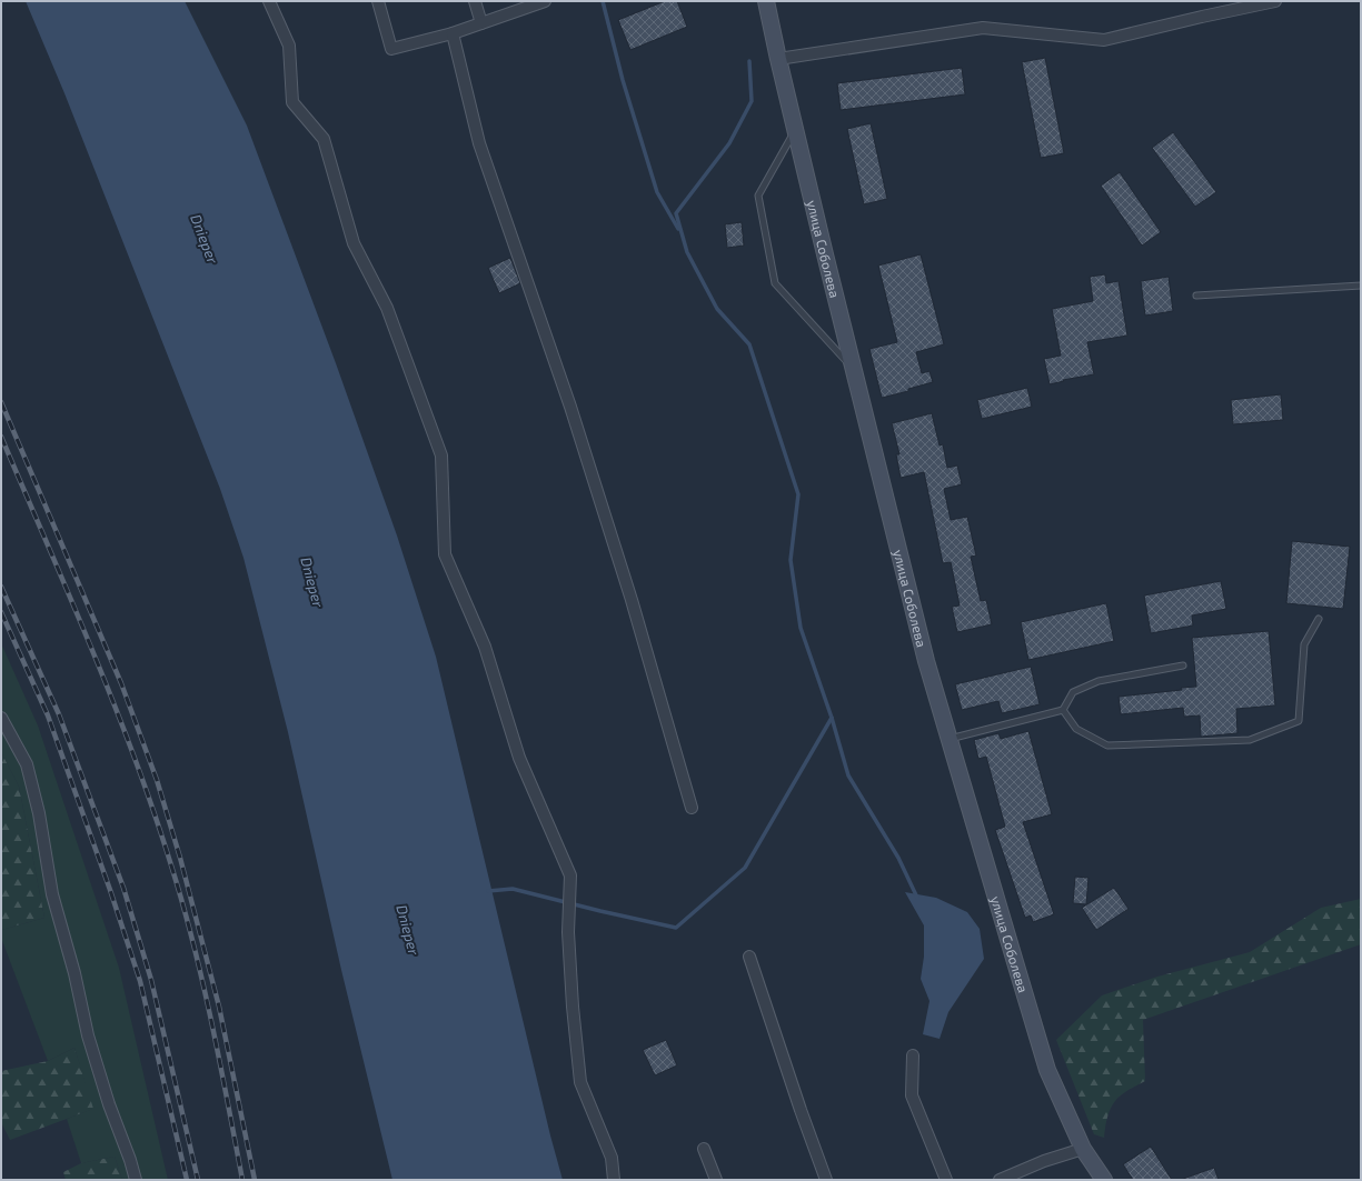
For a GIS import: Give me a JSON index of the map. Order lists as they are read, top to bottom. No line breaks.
{"streets":{"street":["улица Соболева"]},"water":["Dnieper"]}
